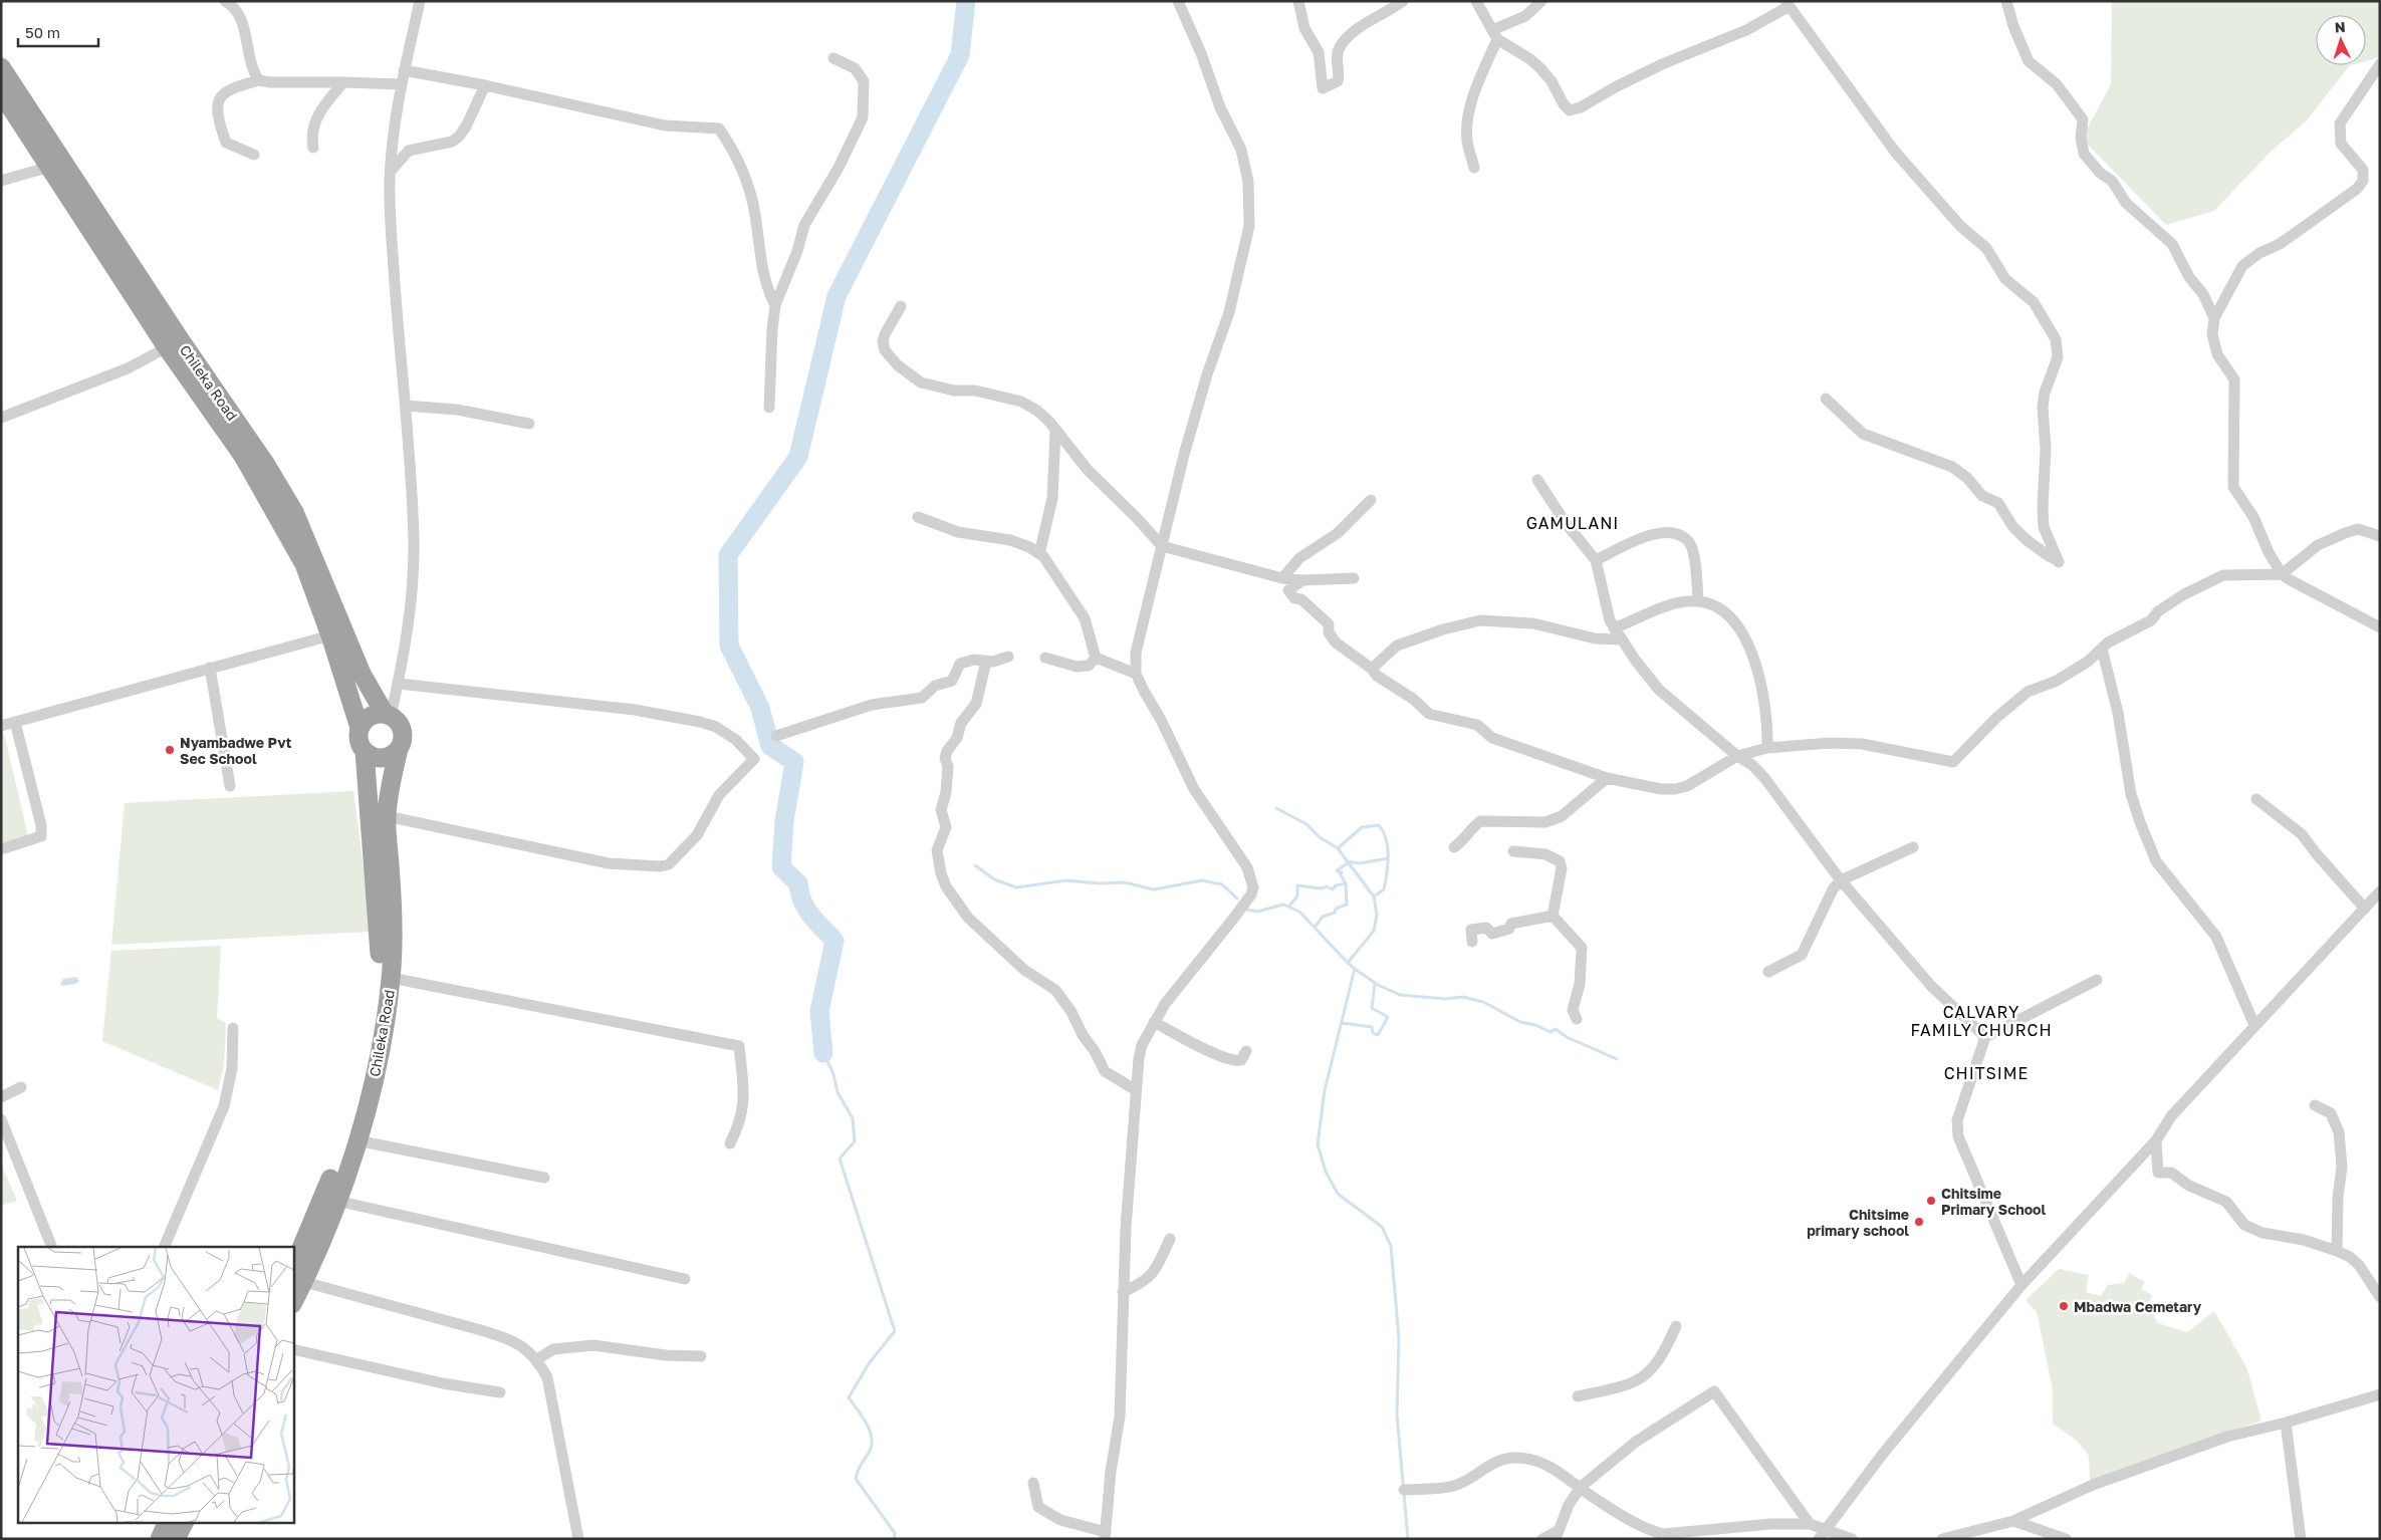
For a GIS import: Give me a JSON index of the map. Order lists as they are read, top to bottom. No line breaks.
{"streets":{"highway":["Chileka Road"]},"districts":["GAMULANI","CALVARY FAMILY CHURCH","CHITSIME"],"places":["Nyambadwe Pvt Sec School","Chitsime Primary School","Chitsime primary school","Mbadwa Cemetary"],"scale_bar":"50 m","north":"top"}
